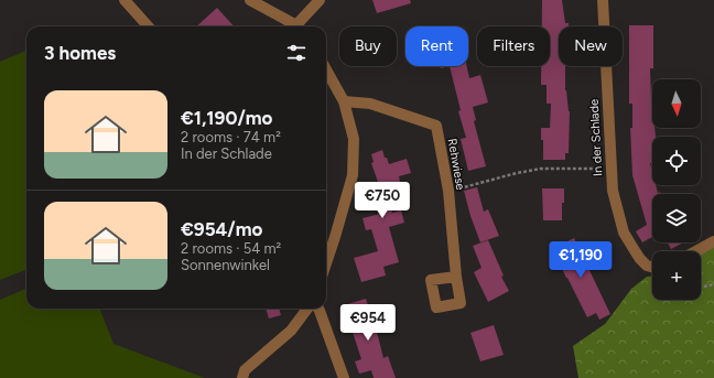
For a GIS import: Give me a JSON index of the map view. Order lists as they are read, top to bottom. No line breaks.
{"streets":{"street":["In der Schlade","Rehwiese"]},"north":"bottom","page":{"chip":["Buy","Rent","Filters","New"],"heading":"3 homes","map_buttons":"+","list":[{"name":"€1,190/mo","note":"2 rooms · 74 m² · In der Schlade"},{"name":"€954/mo","note":"2 rooms · 54 m² · Sonnenwinkel"}],"price":["€750","€1,190","€954"]}}
